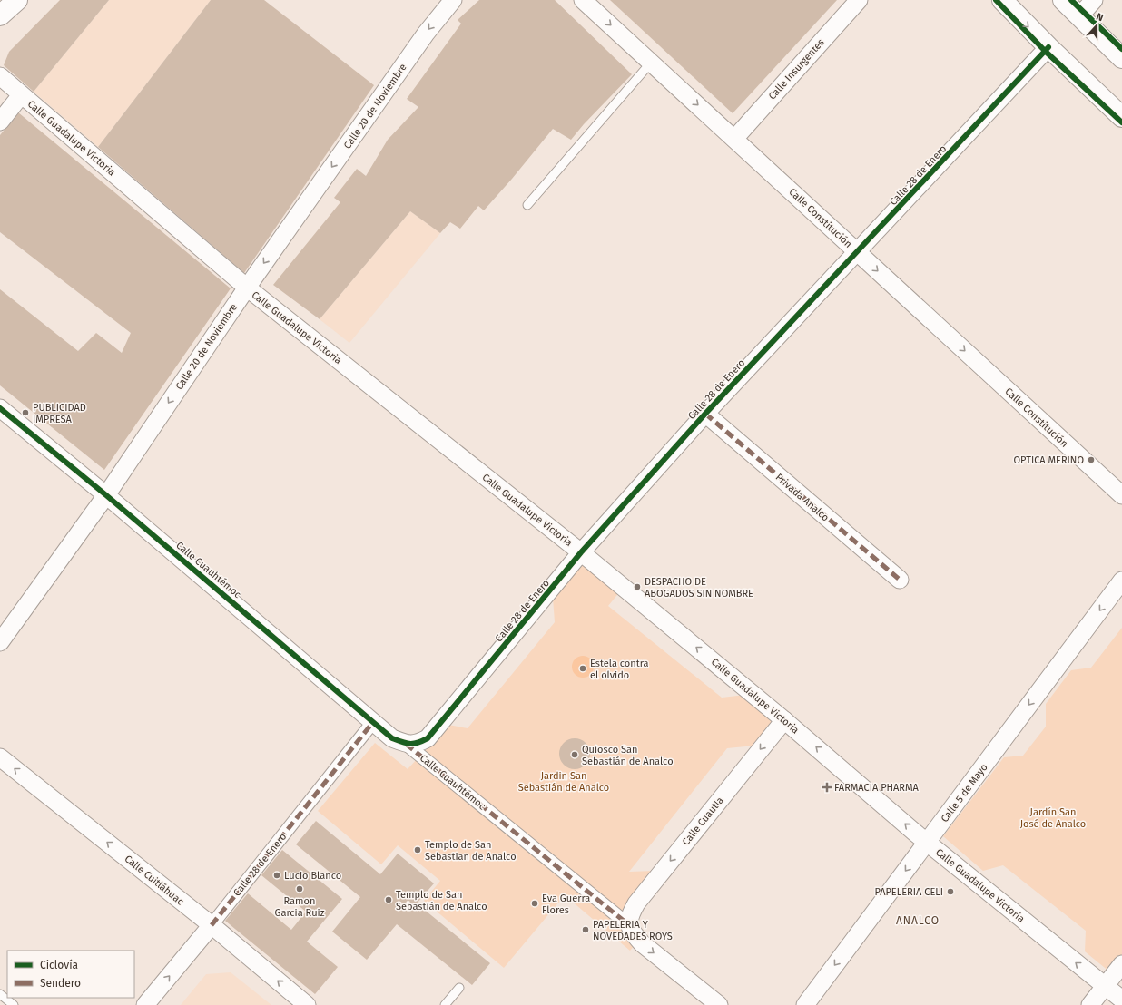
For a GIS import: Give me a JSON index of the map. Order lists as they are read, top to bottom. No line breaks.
{"streets":{"street":["Calle Insurgentes","Calle 20 de Noviembre","Calle Guadalupe Victoria","Calle 28 de Enero","Calle Constitución","Privada Analco","Calle Cuauhtémoc","Calle 5 de Mayo","Calle Cuautla","Calle Cuitláhuac"]},"crossings":[["Calle Insurgentes","Calle Constitución"],["Calle 20 de Noviembre","Calle Guadalupe Victoria"],["Calle 20 de Noviembre","Calle Cuauhtémoc"],["Calle Guadalupe Victoria","Calle 28 de Enero"],["Calle Guadalupe Victoria","Calle 5 de Mayo"],["Calle Guadalupe Victoria","Calle Cuautla"],["Calle 28 de Enero","Calle Constitución"],["Calle 28 de Enero","Privada Analco"],["Calle 28 de Enero","Calle Cuauhtémoc"],["Calle 28 de Enero","Calle Cuitláhuac"],["Calle Cuauhtémoc","Calle Cuautla"]],"one_way":["Calle 20 de Noviembre","Calle Guadalupe Victoria","Calle Constitución","Calle 5 de Mayo","Calle Cuautla","Calle Cuitláhuac"],"districts":["ANALCO"],"parks":["Jardin San Sebastián de Analco","Jardín San José de Analco"],"places":{"other":["PUBLICIDAD IMPRESA","OPTICA MERINO","DESPACHO DE ABOGADOS SIN NOMBRE","Estela contra el olvido","Quiosco San Sebastián de Analco","Templo de San Sebastian de Analco","Lucio Blanco","Ramon Garcia Ruiz","PAPELERIA CELI","Templo de San Sebastián de Analco","Eva Guerra Flores","PAPELERIA Y NOVEDADES ROYS"],"health":["FARMACIA PHARMA"]},"legend":["Ciclovía","Sendero"],"north":"top"}
